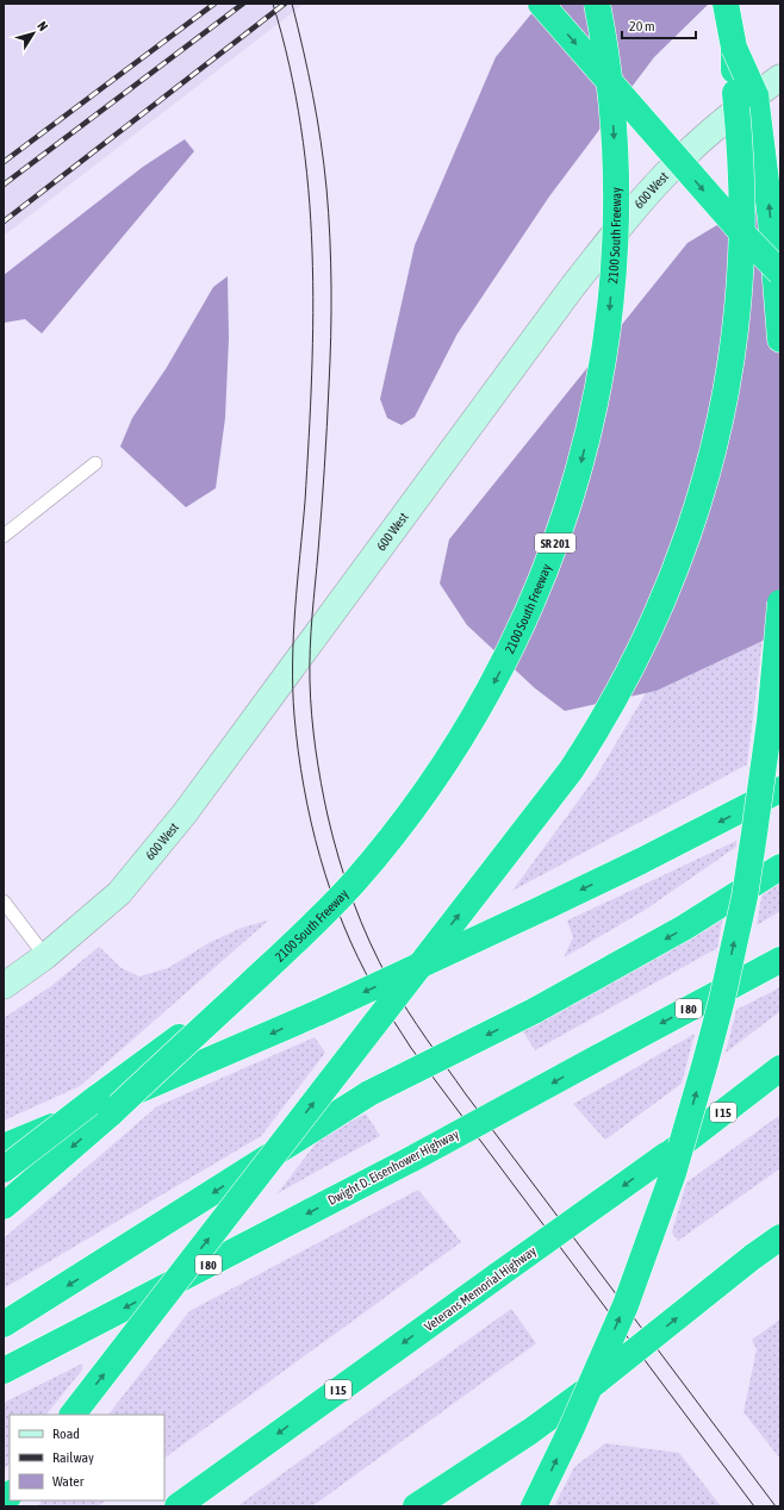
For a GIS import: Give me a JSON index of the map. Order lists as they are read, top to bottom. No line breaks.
{"streets":{"highway":["2100 South Freeway","SR 201","I 80","I 15","Dwight D. Eisenhower Highway","Veterans Memorial Highway"],"street":["600 West"]},"legend":["Road","Railway","Water"],"scale_bar":"20 m","north":"top right"}
